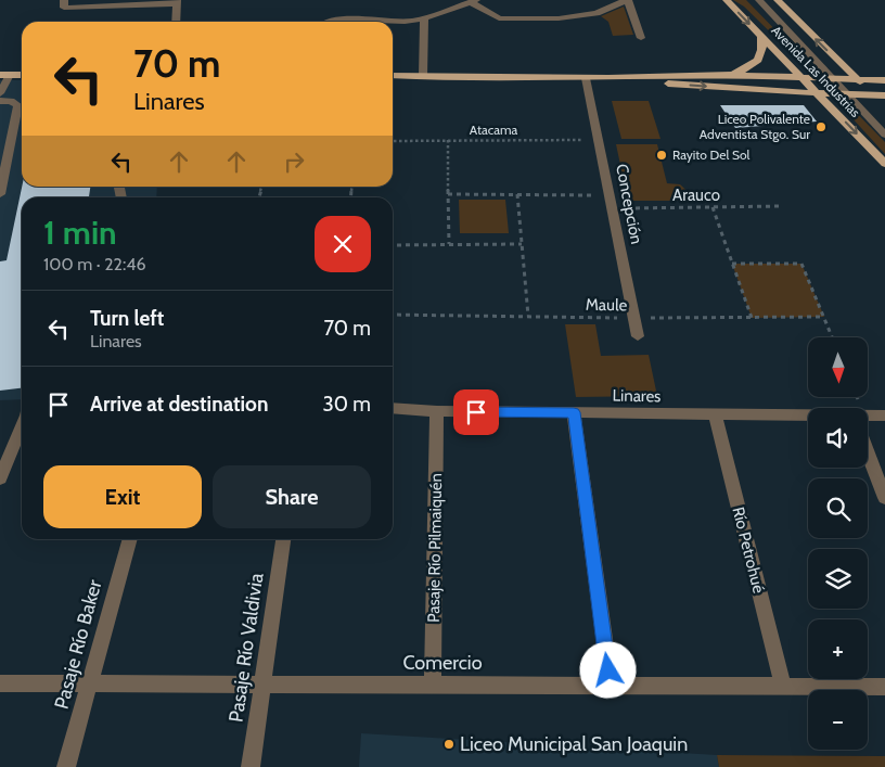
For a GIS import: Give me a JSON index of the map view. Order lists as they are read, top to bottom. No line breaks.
{"streets":{"main road":["Avenida Las Industrias"],"street":["Concepción","Linares","Pasaje Río Pilmaiquén","Río Petrohué","Pasaje Río Baker","Pasaje Río Valdivia","Comercio"],"path":["Atacama","Arauco","Maule"]},"crossings":[["Atacama","Concepción"],["Arauco","Concepción"],["Concepción","Maule"],["Linares","Pasaje Río Pilmaiquén"],["Linares","Río Petrohué"],["Pasaje Río Pilmaiquén","Comercio"],["Río Petrohué","Comercio"],["Pasaje Río Baker","Comercio"],["Pasaje Río Valdivia","Comercio"]],"places":["Liceo Polivalente Adventista Stgo. Sur","Rayito Del Sol","Liceo Municipal San Joaquin"],"north":"bottom","page":{"turn":["70 m","Linares"],"heading":["1 min","100 m · 22:46"],"list":[{"name":"Turn left","note":"Linares","value":"70 m"},{"name":"Arrive at destination","value":"30 m"}],"map_buttons":["+","−"],"buttons":["Exit","Share"]}}
